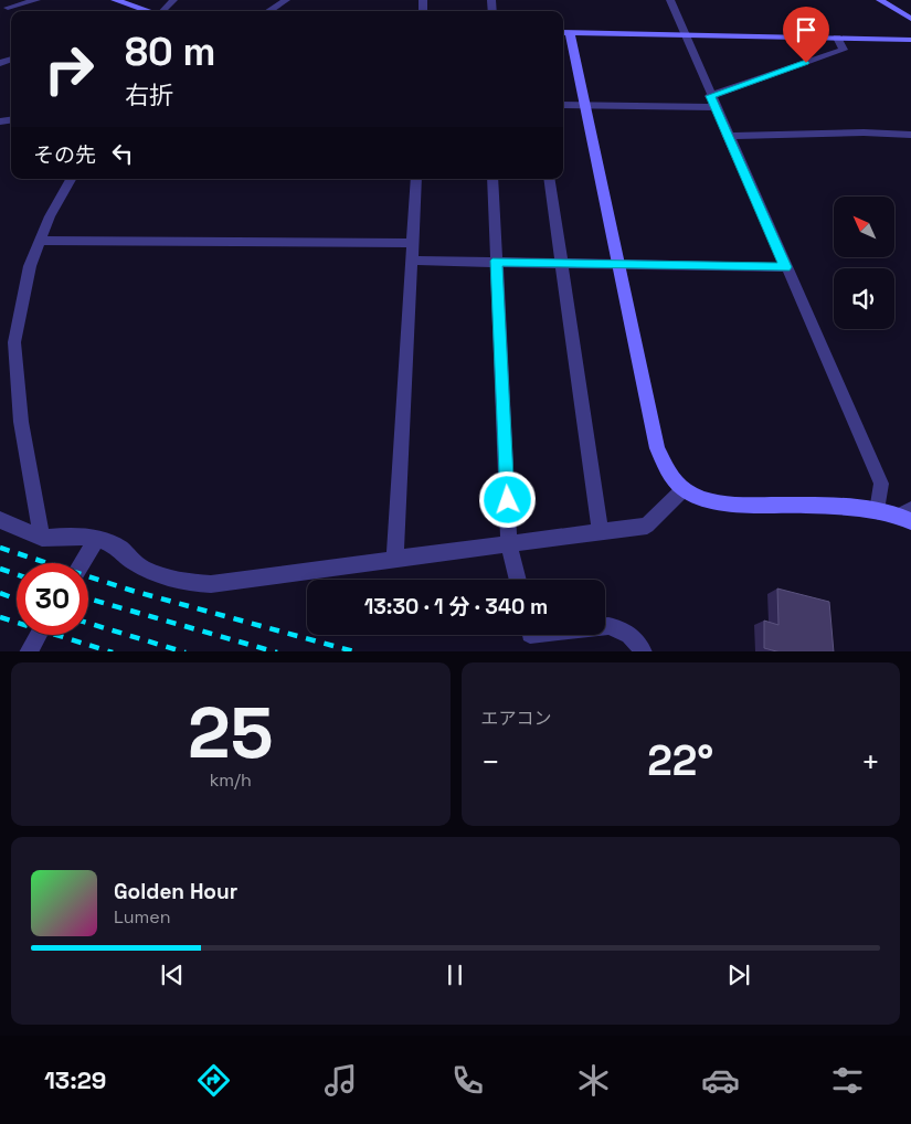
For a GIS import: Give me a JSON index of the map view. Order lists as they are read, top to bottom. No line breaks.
{"north":"top left","page":{"turn":["80 m","右折"],"then":"その先","limit":"30","trip":"13:30 · 1 分 · 340 m","tile":[["25","km/h"],"エアコン"],"heat":["−","22°","+"],"song":["Golden Hour","Lumen"],"tabs":"13:29"}}
